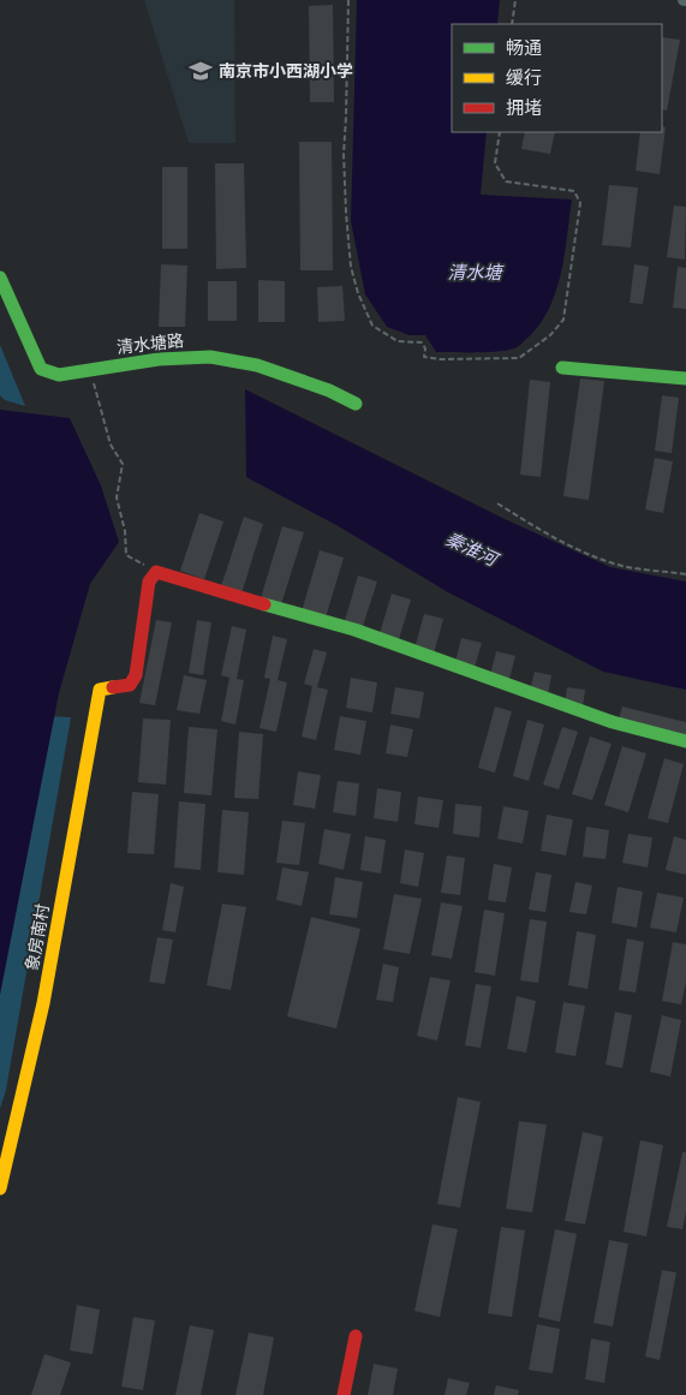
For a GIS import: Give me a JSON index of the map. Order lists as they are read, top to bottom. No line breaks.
{"streets":{"street":["清水塘路","象房南村"]},"water":["清水塘","秦淮河"],"places":{"school or university":["南京市小西湖小学"]},"legend":["畅通","缓行","拥堵"]}
